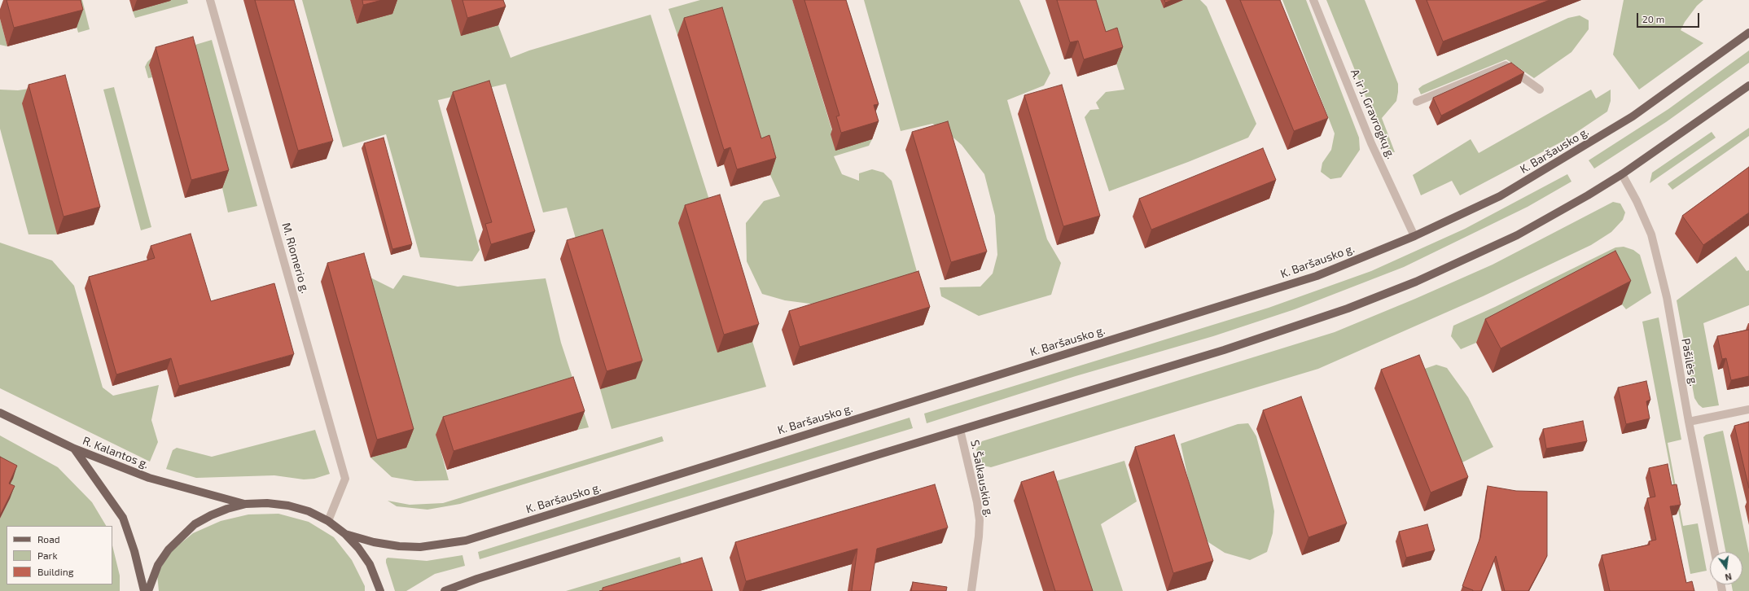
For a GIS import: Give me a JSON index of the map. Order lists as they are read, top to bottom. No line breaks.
{"streets":{"main road":["K. Baršausko g.","R. Kalantos g."],"street":["A. ir J. Gravrogkų g.","M. Riomerio g.","Pašilės g.","S. Šalkauskio g."]},"crossings":[["A. ir J. Gravrogkų g.","K. Baršausko g."]],"legend":["Road","Park","Building"],"scale_bar":"20 m","north":"bottom"}
